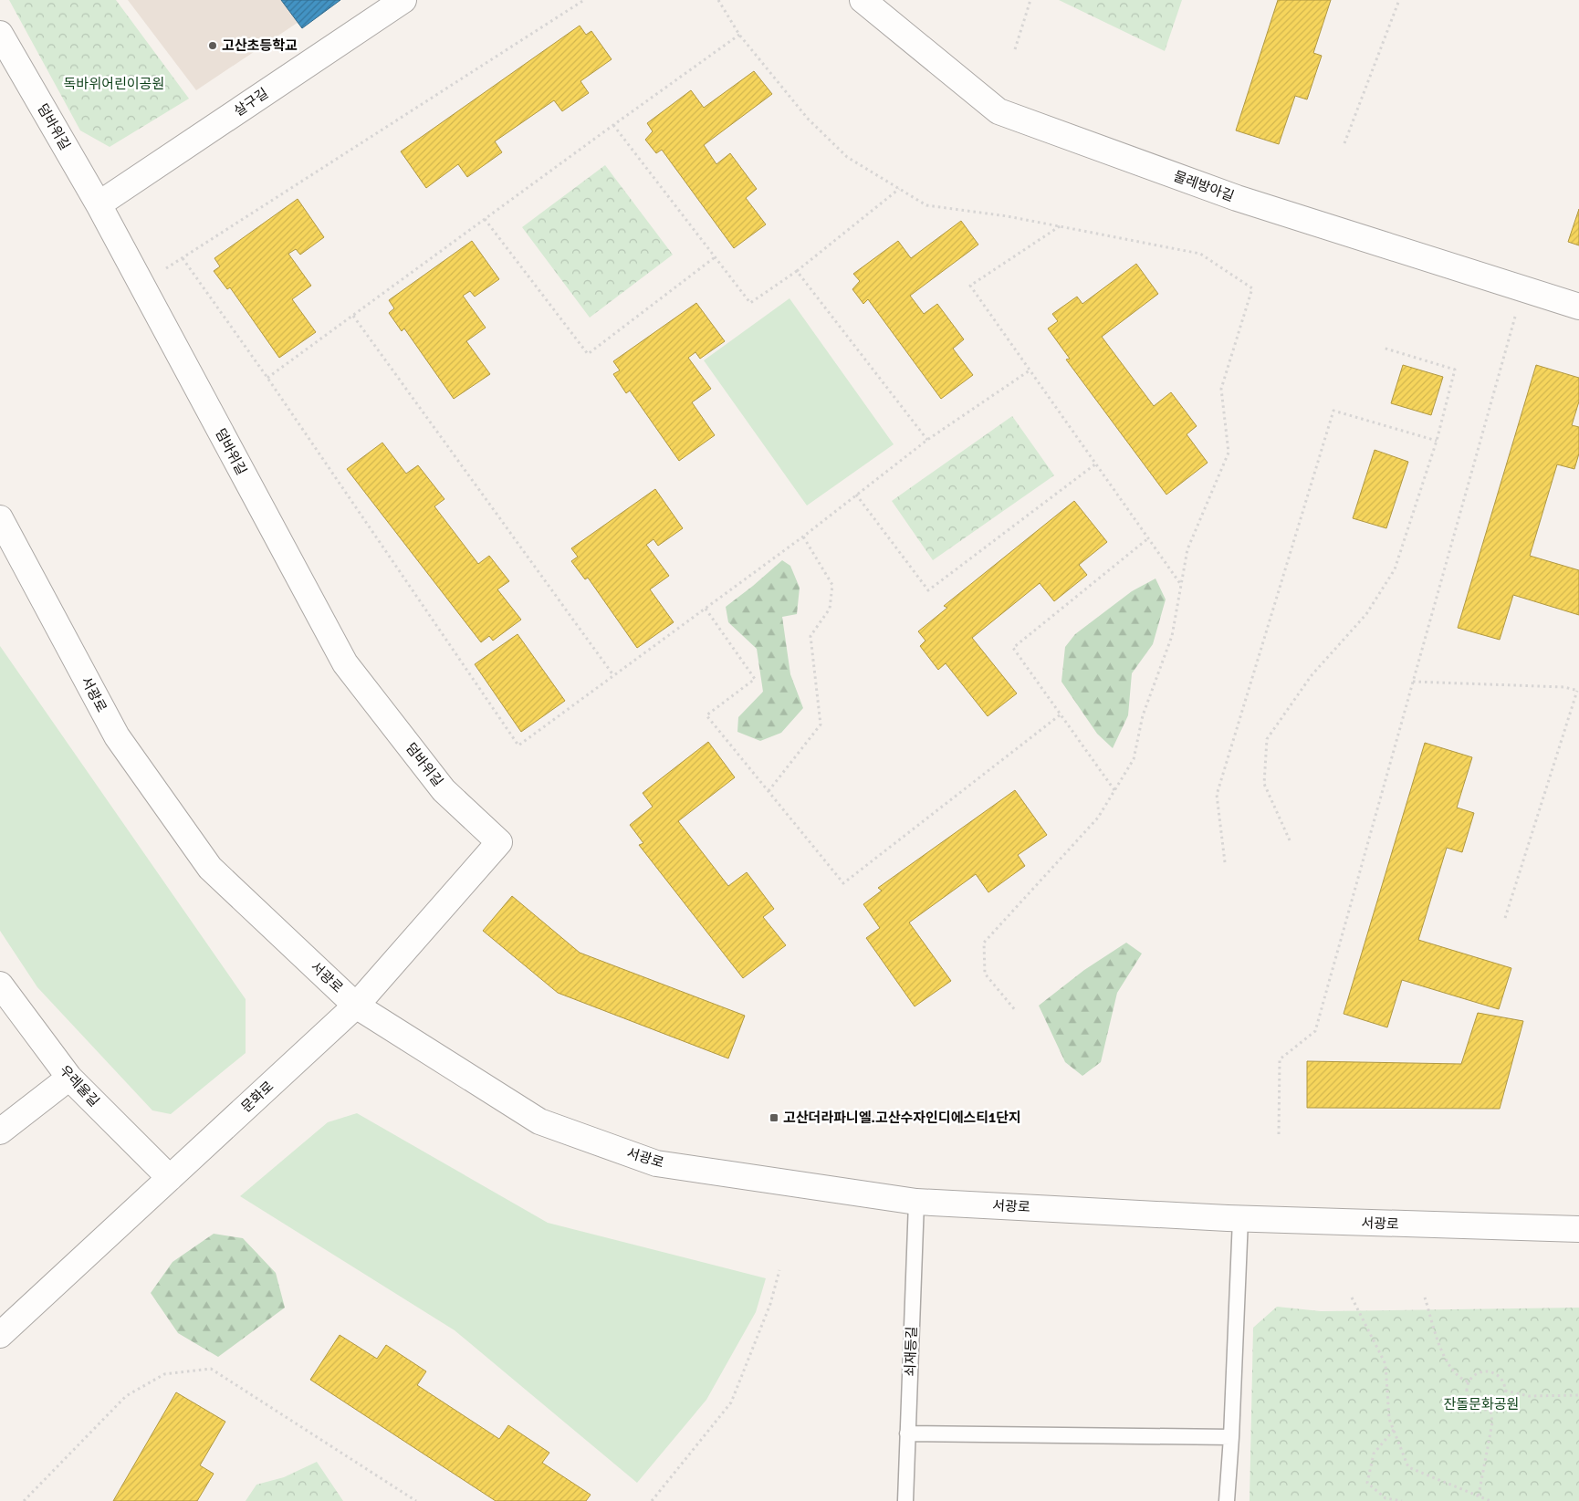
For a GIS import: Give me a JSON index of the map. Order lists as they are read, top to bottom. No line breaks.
{"streets":{"street":["살구길","덤바위길","물레방아길","서광로","우레울길","문화로"],"lane":["쇠재등길"]},"crossings":[["살구길","덤바위길"],["덤바위길","문화로"],["서광로","문화로"],["서광로","쇠재등길"],["우레울길","문화로"]],"parks":["독바위어린이공원","잔돌문화공원"],"places":{"other":["고산초등학교"],"transit":["고산더라파니엘.고산수자인디에스티1단지"]}}
